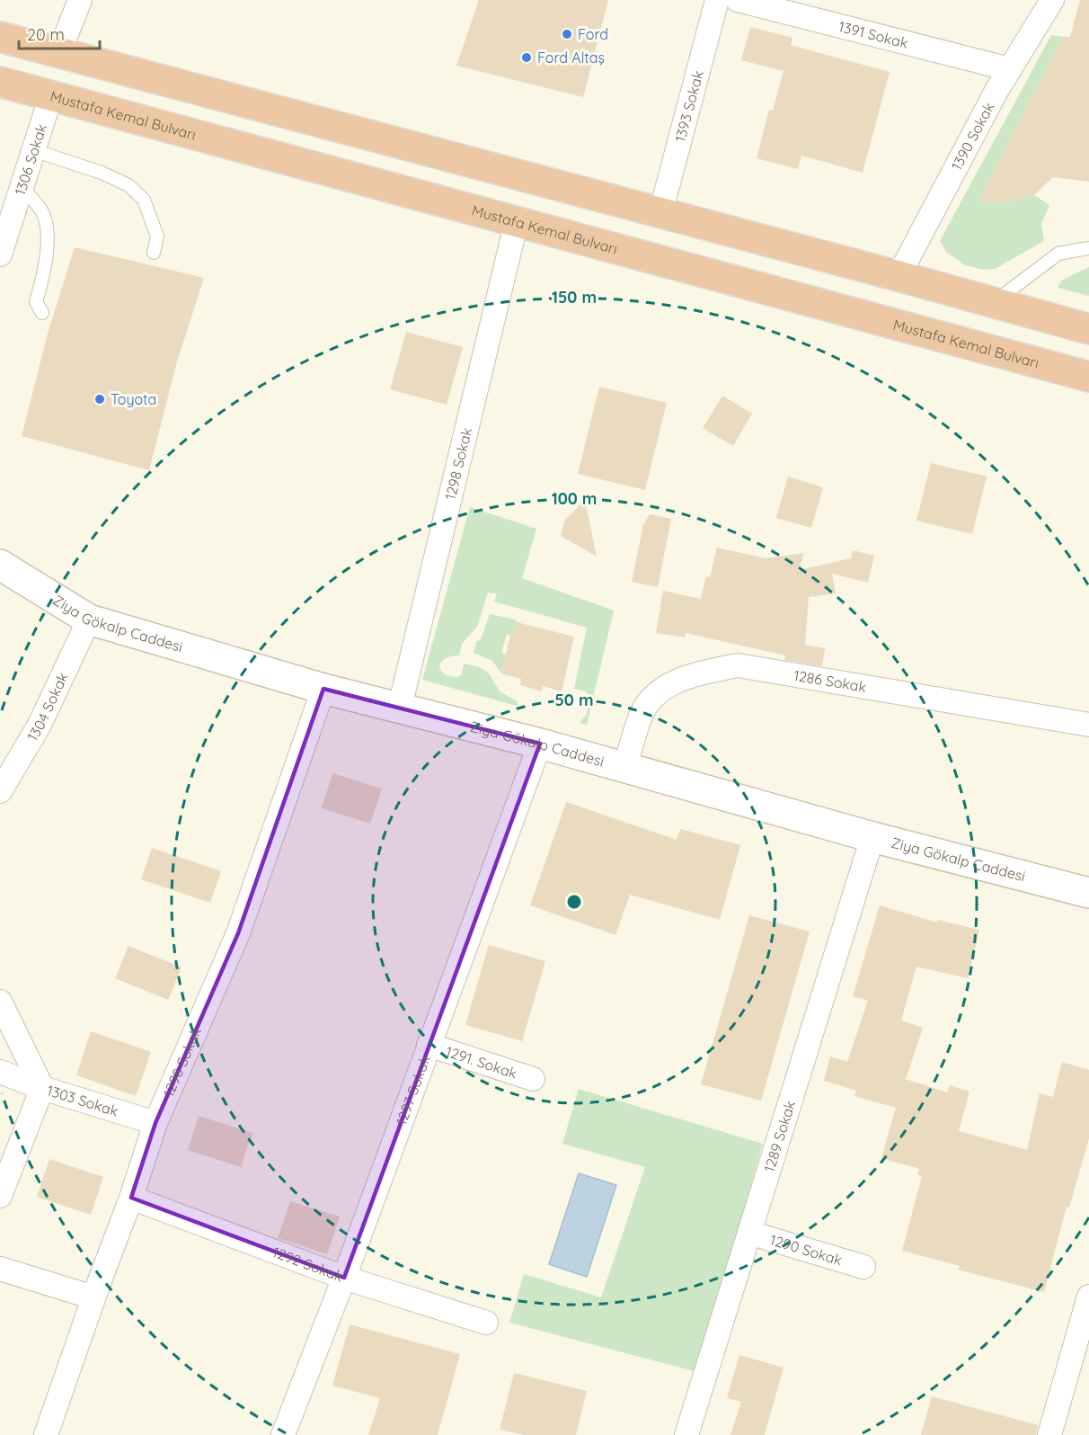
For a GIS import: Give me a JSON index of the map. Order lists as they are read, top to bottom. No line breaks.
{"streets":{"highway":["Mustafa Kemal Bulvarı"],"street":["1391 Sokak","1393 Sokak","1390 Sokak","1306 Sokak","1298 Sokak","Ziya Gökalp Caddesi","1286 Sokak","1304 Sokak","1291. Sokak","1297 Sokak","1303 Sokak","1289 Sokak","1290 Sokak","1292 Sokak"]},"crossings":[["1391 Sokak","1390 Sokak"],["Mustafa Kemal Bulvarı","1306 Sokak"],["Mustafa Kemal Bulvarı","1298 Sokak"],["1298 Sokak","Ziya Gökalp Caddesi"],["1298 Sokak","1303 Sokak"],["1298 Sokak","1292 Sokak"],["Ziya Gökalp Caddesi","1286 Sokak"],["Ziya Gökalp Caddesi","1304 Sokak"],["Ziya Gökalp Caddesi","1297 Sokak"],["Ziya Gökalp Caddesi","1289 Sokak"],["1291. Sokak","1297 Sokak"],["1297 Sokak","1292 Sokak"],["1289 Sokak","1290 Sokak"]],"places":["Ford","Ford Altaş","Toyota"],"scale_bar":"20 m","rings":["150 m","100 m","50 m"]}
